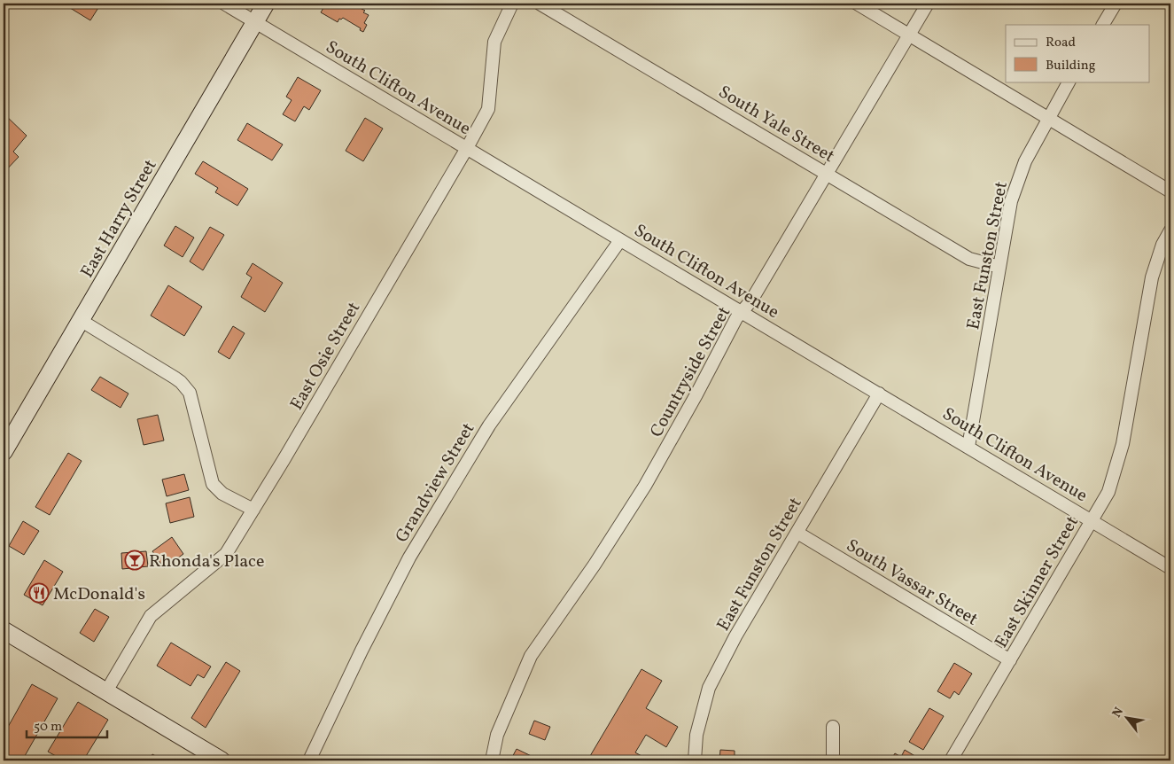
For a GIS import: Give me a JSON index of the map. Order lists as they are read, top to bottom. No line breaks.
{"streets":{"main road":["East Harry Street"],"street":["South Clifton Avenue","South Yale Street","East Funston Street","East Osie Street","Countryside Street","Grandview Street","South Vassar Street","East Skinner Street"]},"crossings":[["South Clifton Avenue","East Harry Street"],["South Clifton Avenue","East Funston Street"],["South Clifton Avenue","East Osie Street"],["South Clifton Avenue","Countryside Street"],["South Clifton Avenue","Grandview Street"],["South Clifton Avenue","East Skinner Street"],["South Yale Street","East Funston Street"],["South Yale Street","Countryside Street"],["East Funston Street","South Vassar Street"],["South Vassar Street","East Skinner Street"]],"places":{"bar":["Rhonda's Place"],"restaurant":["McDonald's"]},"legend":["Road","Building"],"scale_bar":"50 m","north":"top left"}
